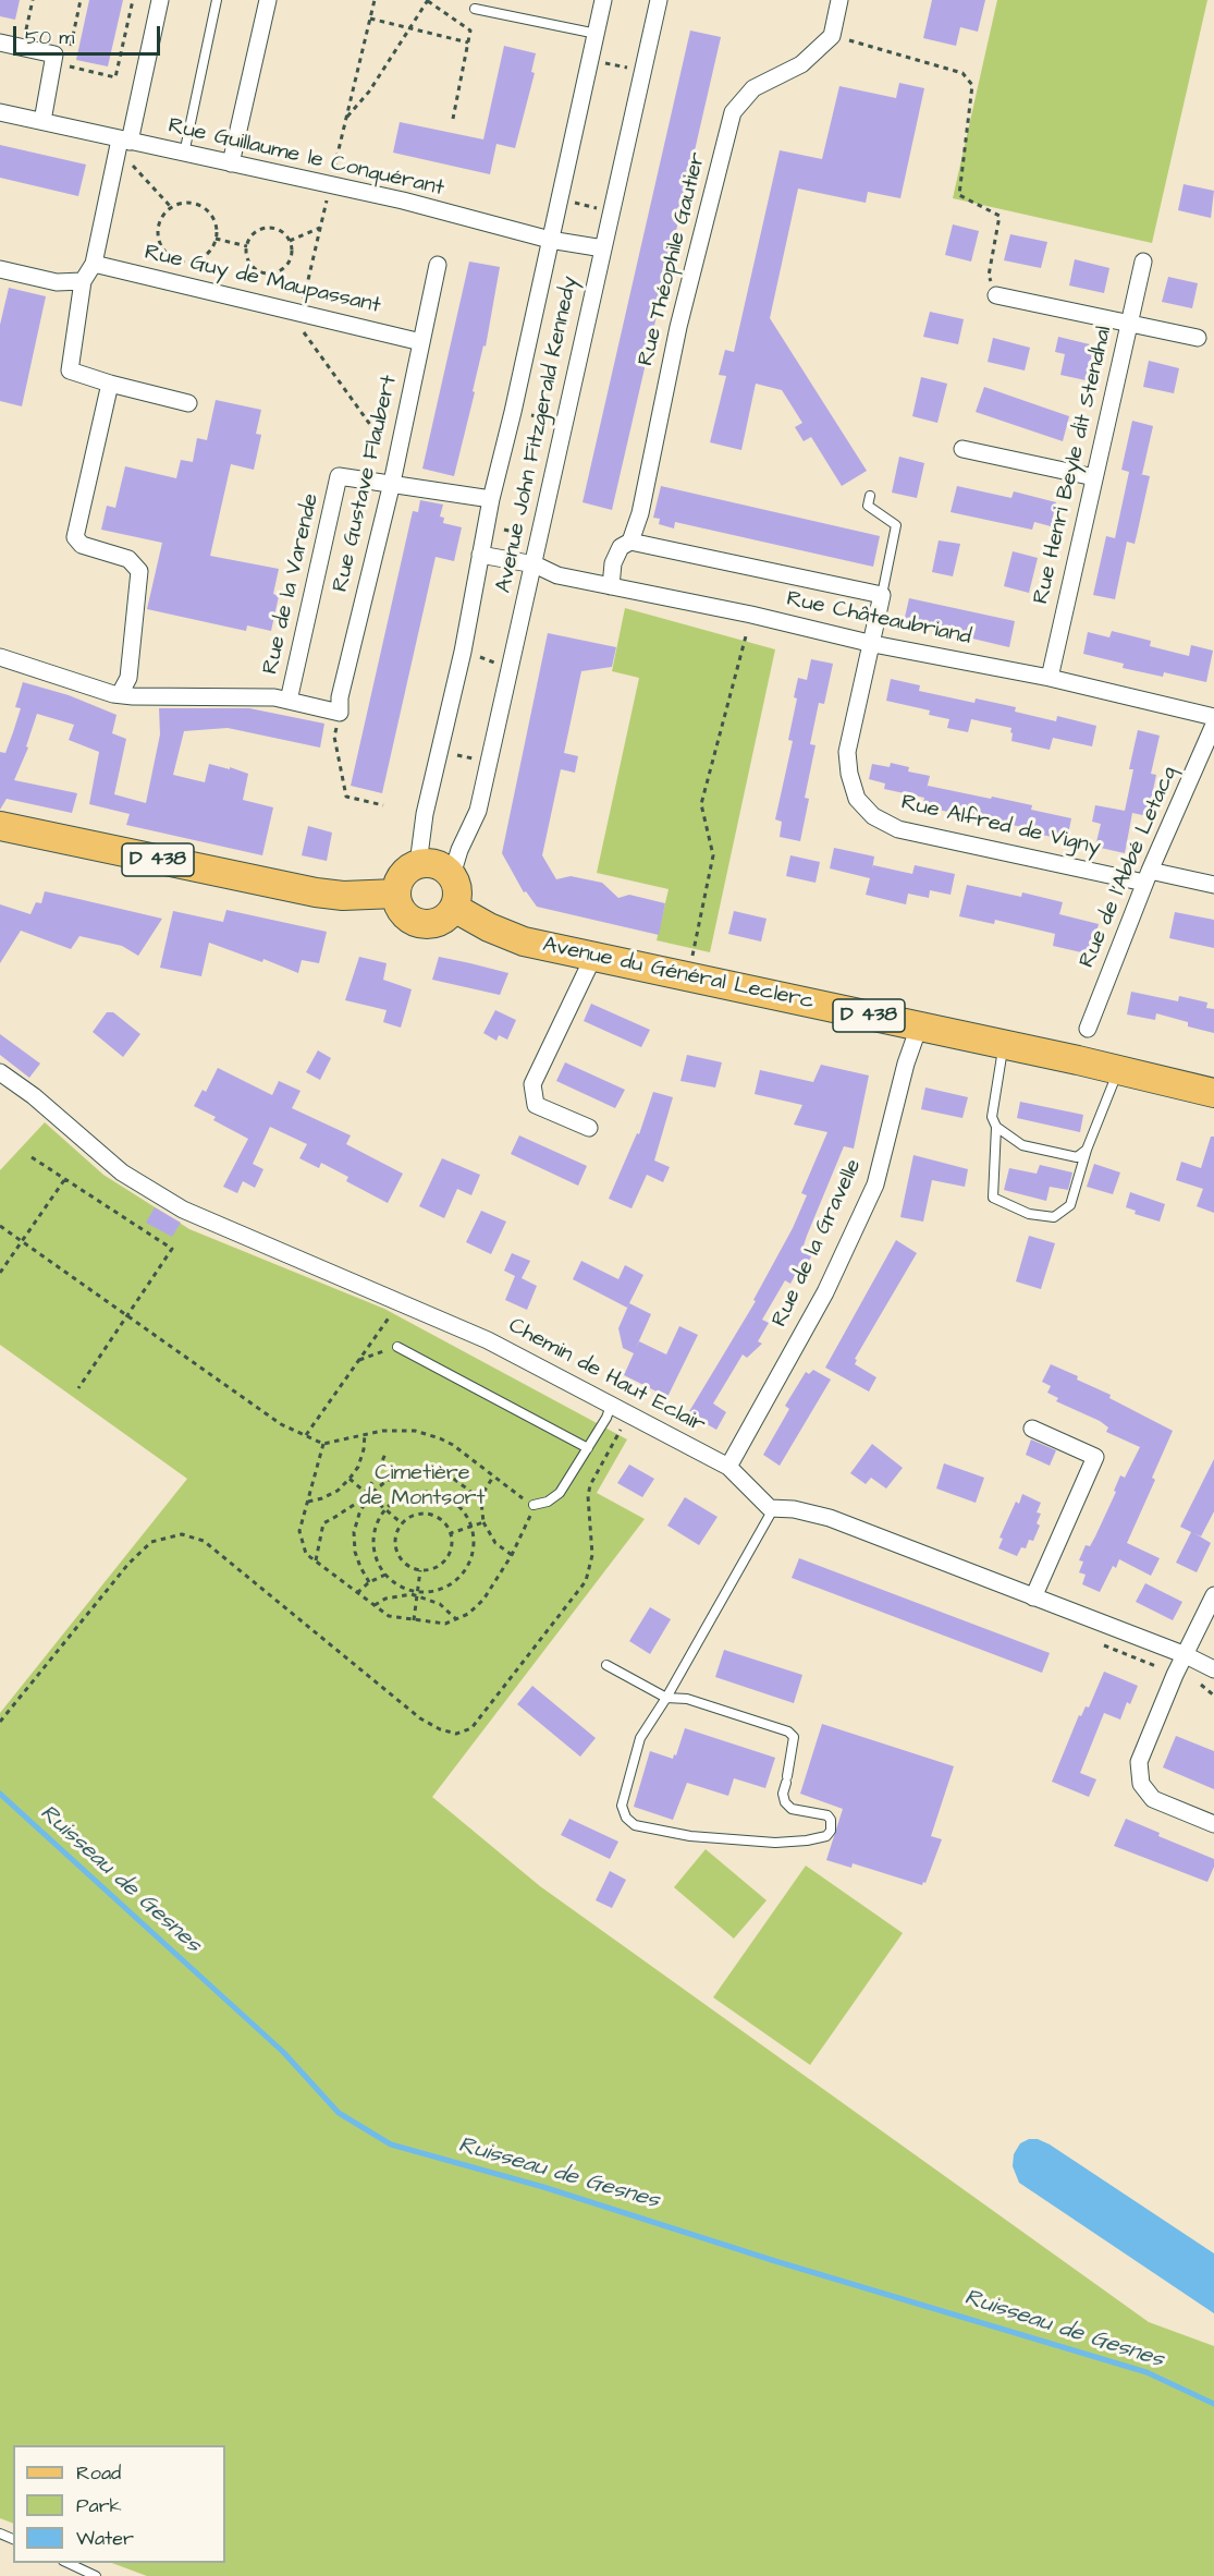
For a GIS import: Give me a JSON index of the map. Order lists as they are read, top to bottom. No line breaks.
{"streets":{"main road":["D 438","Avenue du Général Leclerc"],"street":["Rue Guillaume le Conquérant","Rue Théophile Gautier","Rue Guy de Maupassant","Avenue John Fitzgerald Kennedy","Rue Henri Beyle dit Stendhal","Rue Gustave Flaubert","Rue de la Varende","Rue Châteaubriand","Rue Alfred de Vigny","Rue de l'Abbé Letacq","Rue de la Gravelle","Chemin de Haut Eclair"]},"crossings":[["Rue Guillaume le Conquérant","Avenue John Fitzgerald Kennedy"],["Rue Théophile Gautier","Rue Châteaubriand"],["Rue Guy de Maupassant","Rue Gustave Flaubert"],["Avenue John Fitzgerald Kennedy","Rue Châteaubriand"],["Avenue John Fitzgerald Kennedy","D 438"],["Avenue John Fitzgerald Kennedy","Avenue du Général Leclerc"],["Rue Henri Beyle dit Stendhal","Rue Châteaubriand"],["Rue Gustave Flaubert","Rue de la Varende"],["Rue Châteaubriand","Rue Alfred de Vigny"],["Rue Alfred de Vigny","Rue de l'Abbé Letacq"],["D 438","Avenue du Général Leclerc"],["Avenue du Général Leclerc","Rue de la Gravelle"],["Rue de la Gravelle","Chemin de Haut Eclair"]],"water":["Ruisseau de Gesnes"],"parks":["Cimetière de Montsort"],"legend":["Road","Park","Water"],"scale_bar":"50 m"}
